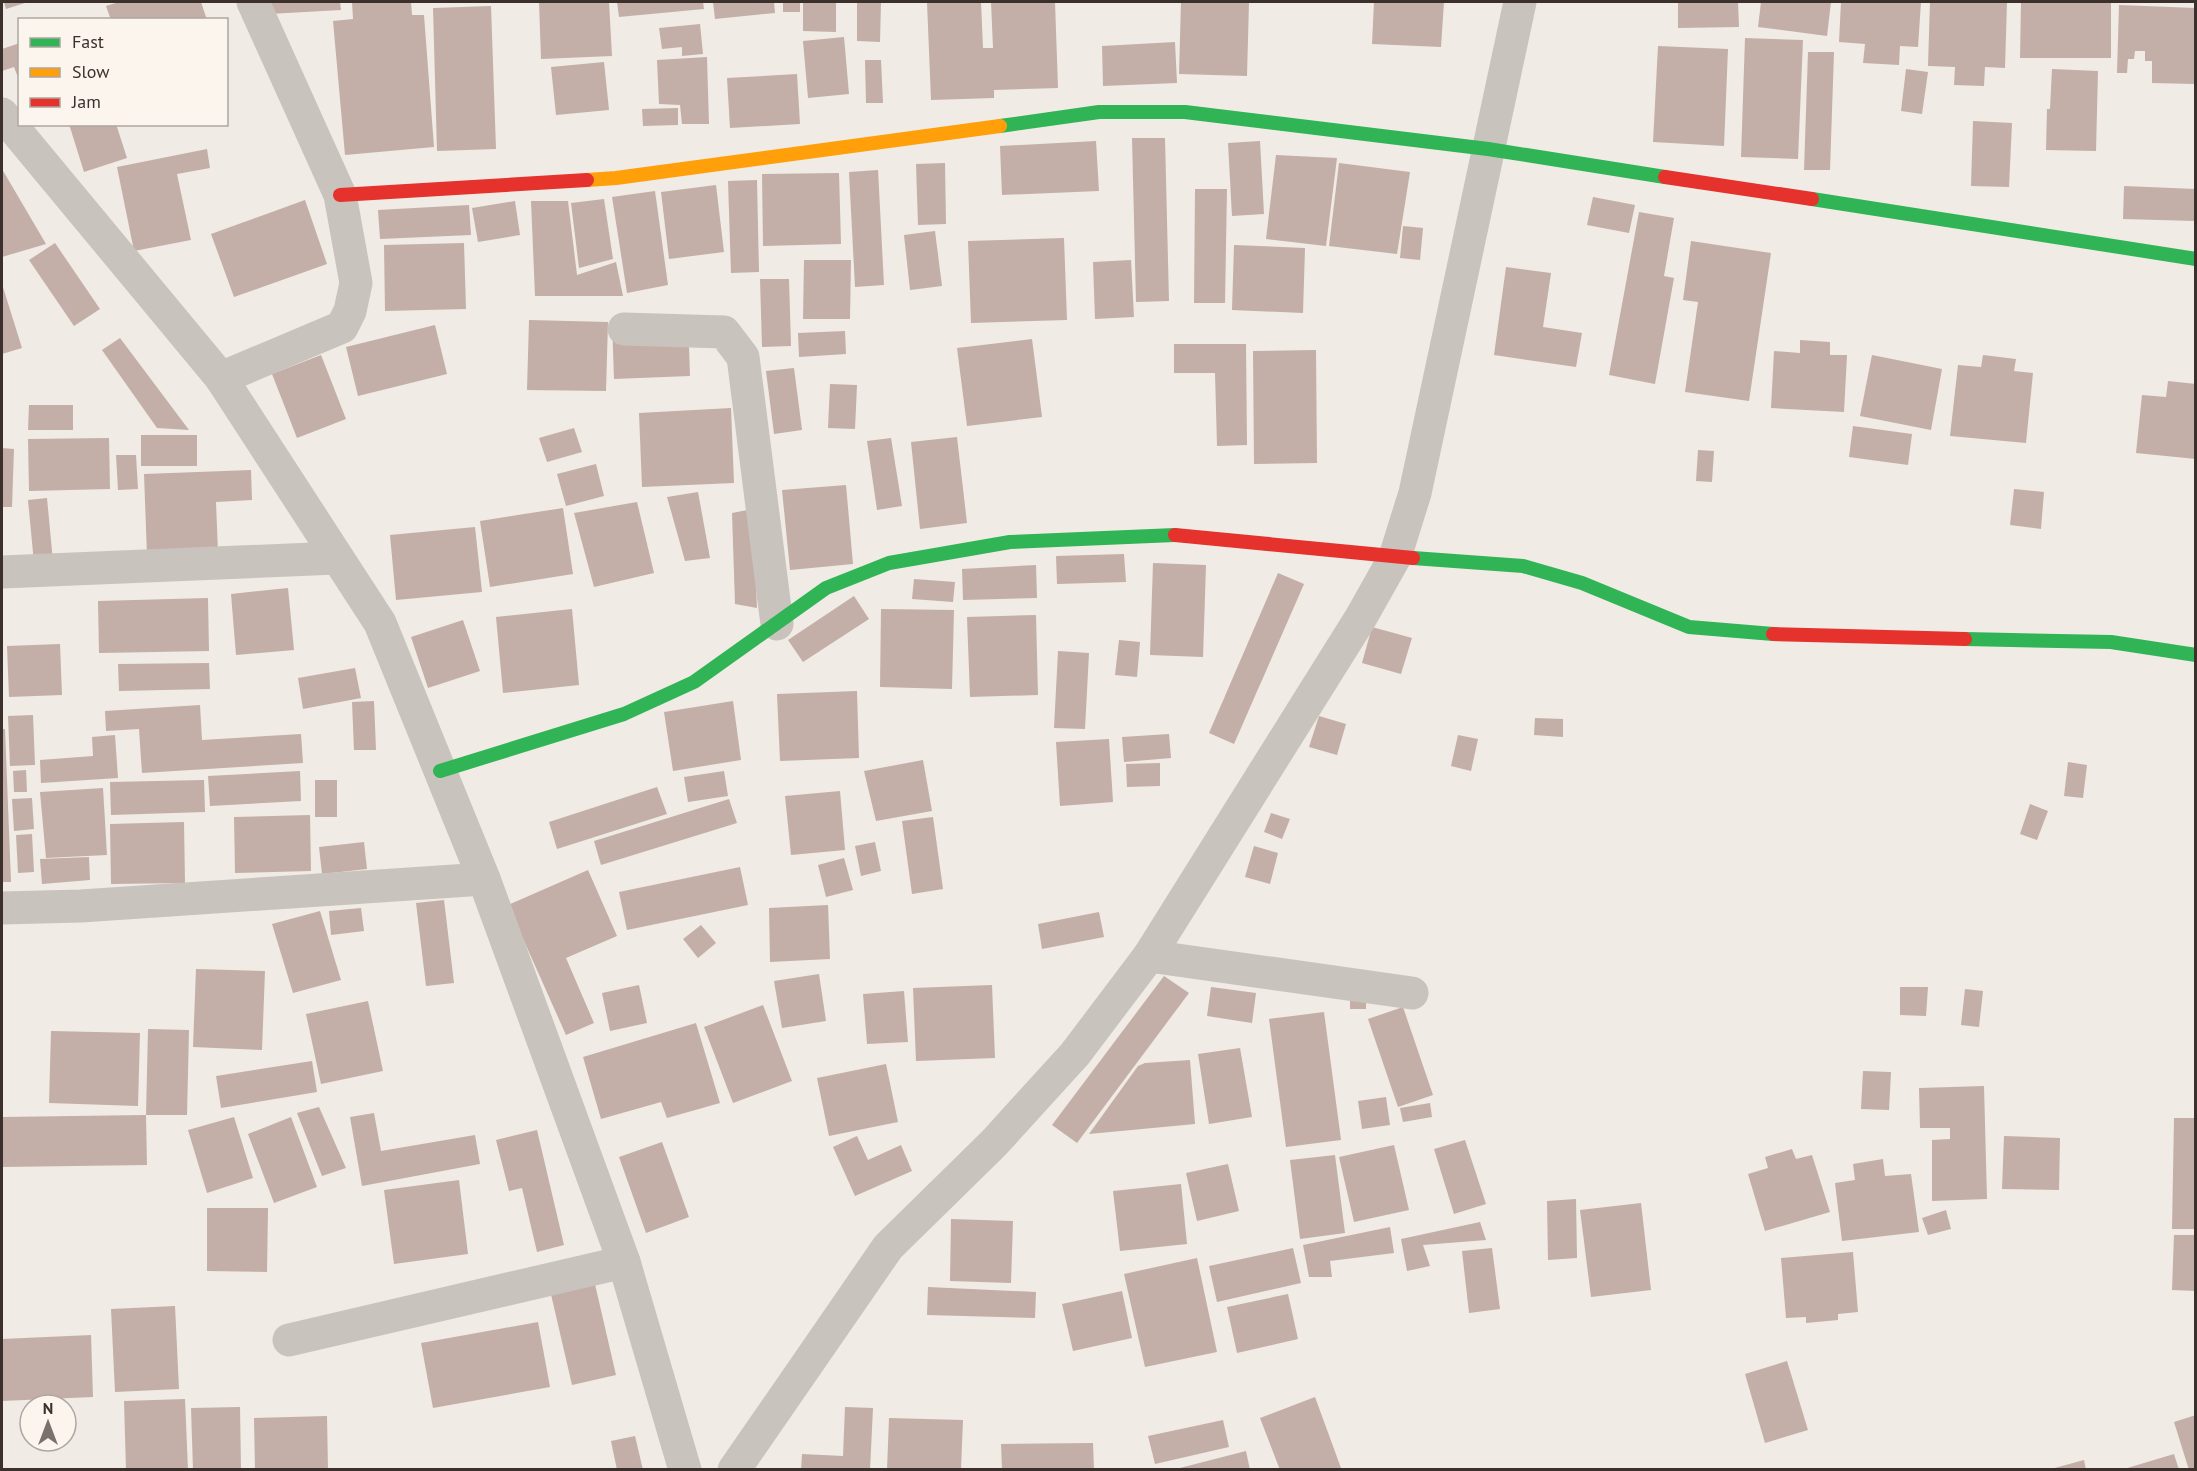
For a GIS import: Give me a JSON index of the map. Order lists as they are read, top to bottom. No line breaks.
{"legend":["Fast","Slow","Jam"],"north":"top"}
